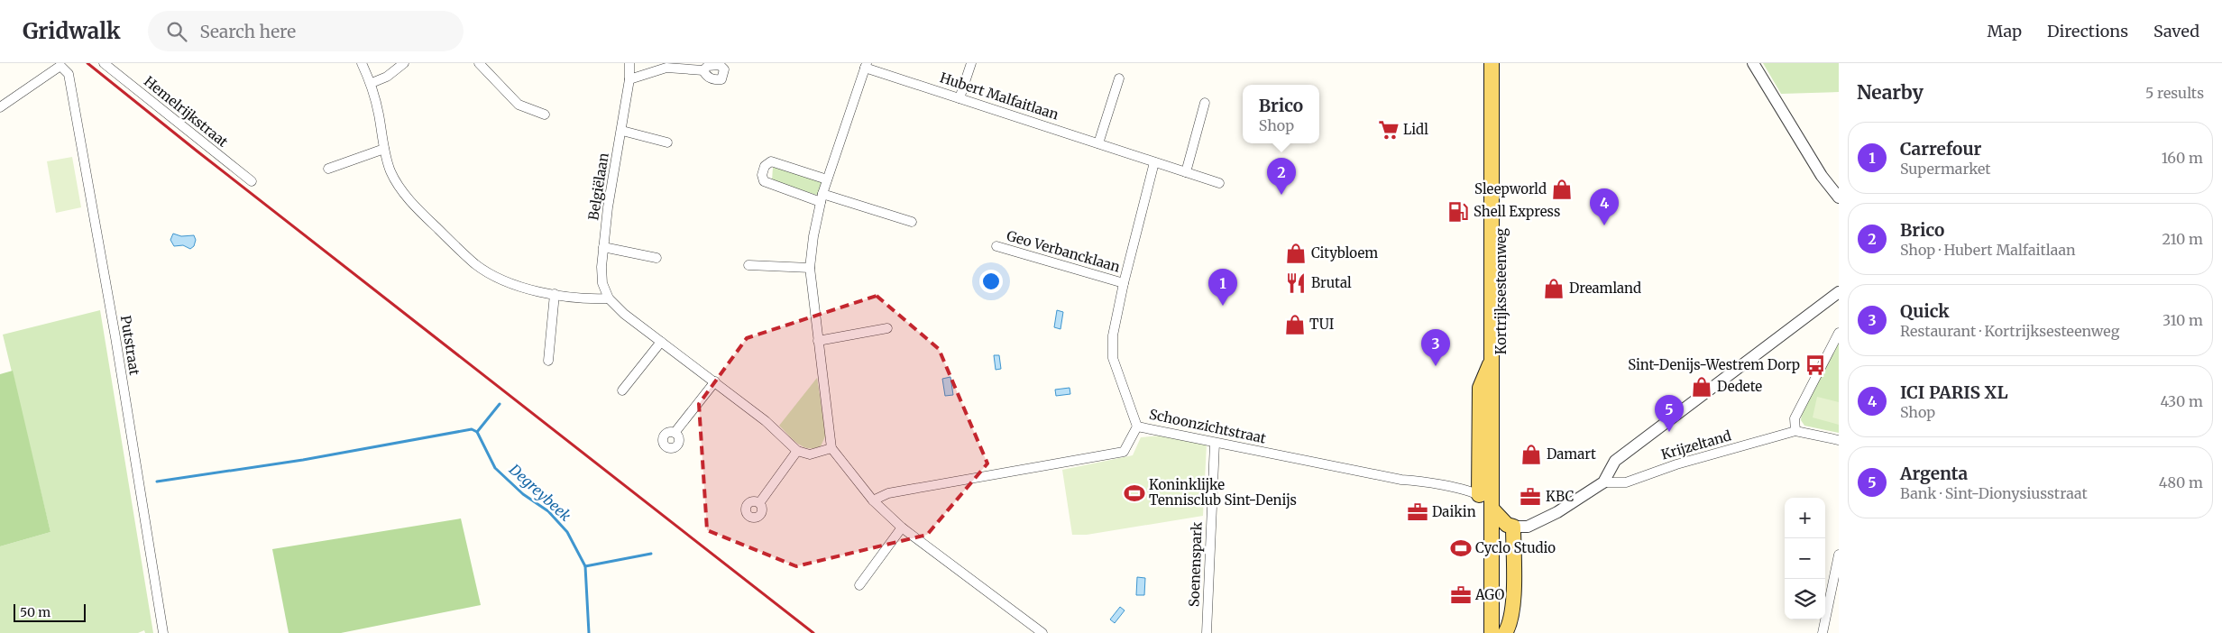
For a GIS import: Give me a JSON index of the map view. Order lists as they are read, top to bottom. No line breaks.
{"streets":{"main road":["Kortrijksesteenweg"],"street":["Hubert Malfaitlaan","Hemelrijkstraat","Belgiëlaan","Geo Verbancklaan","Putstraat","Schoonzichtstraat","Krijzeltand","Soenenspark"]},"crossings":[["Hubert Malfaitlaan","Geo Verbancklaan"],["Geo Verbancklaan","Schoonzichtstraat"],["Schoonzichtstraat","Soenenspark"]],"water":["Degreybeek"],"places":{"supermarket":["Lidl"],"shop":["Sleepworld","Citybloem","Dreamland","TUI","Dedete","Damart"],"fuel station":["Shell Express"],"restaurant":["Brutal"],"bus stop":["Sint-Denijs-Westrem Dorp"],"sports":["Koninklijke Tennisclub Sint-Denijs","Cyclo Studio"],"office":["KBC","Daikin","AGO"]},"scale_bar":"50 m","page":{"header":"Gridwalk","search":"Search here","nav":["Map","Directions","Saved"],"heading":["Nearby","5 results"],"popup":["Brico","Shop"],"list":[{"mark":"1","name":"Carrefour","note":"Supermarket","value":"160 m"},{"mark":"2","name":"Brico","note":"Shop · Hubert Malfaitlaan","value":"210 m"},{"mark":"3","name":"Quick","note":"Restaurant · Kortrijksesteenweg","value":"310 m"},{"mark":"4","name":"ICI PARIS XL","note":"Shop","value":"430 m"},{"mark":"5","name":"Argenta","note":"Bank · Sint-Dionysiusstraat","value":"480 m"}],"pins":["2","4","1","3","5"],"map_buttons":["+","−"],"scale":"50 m"}}
